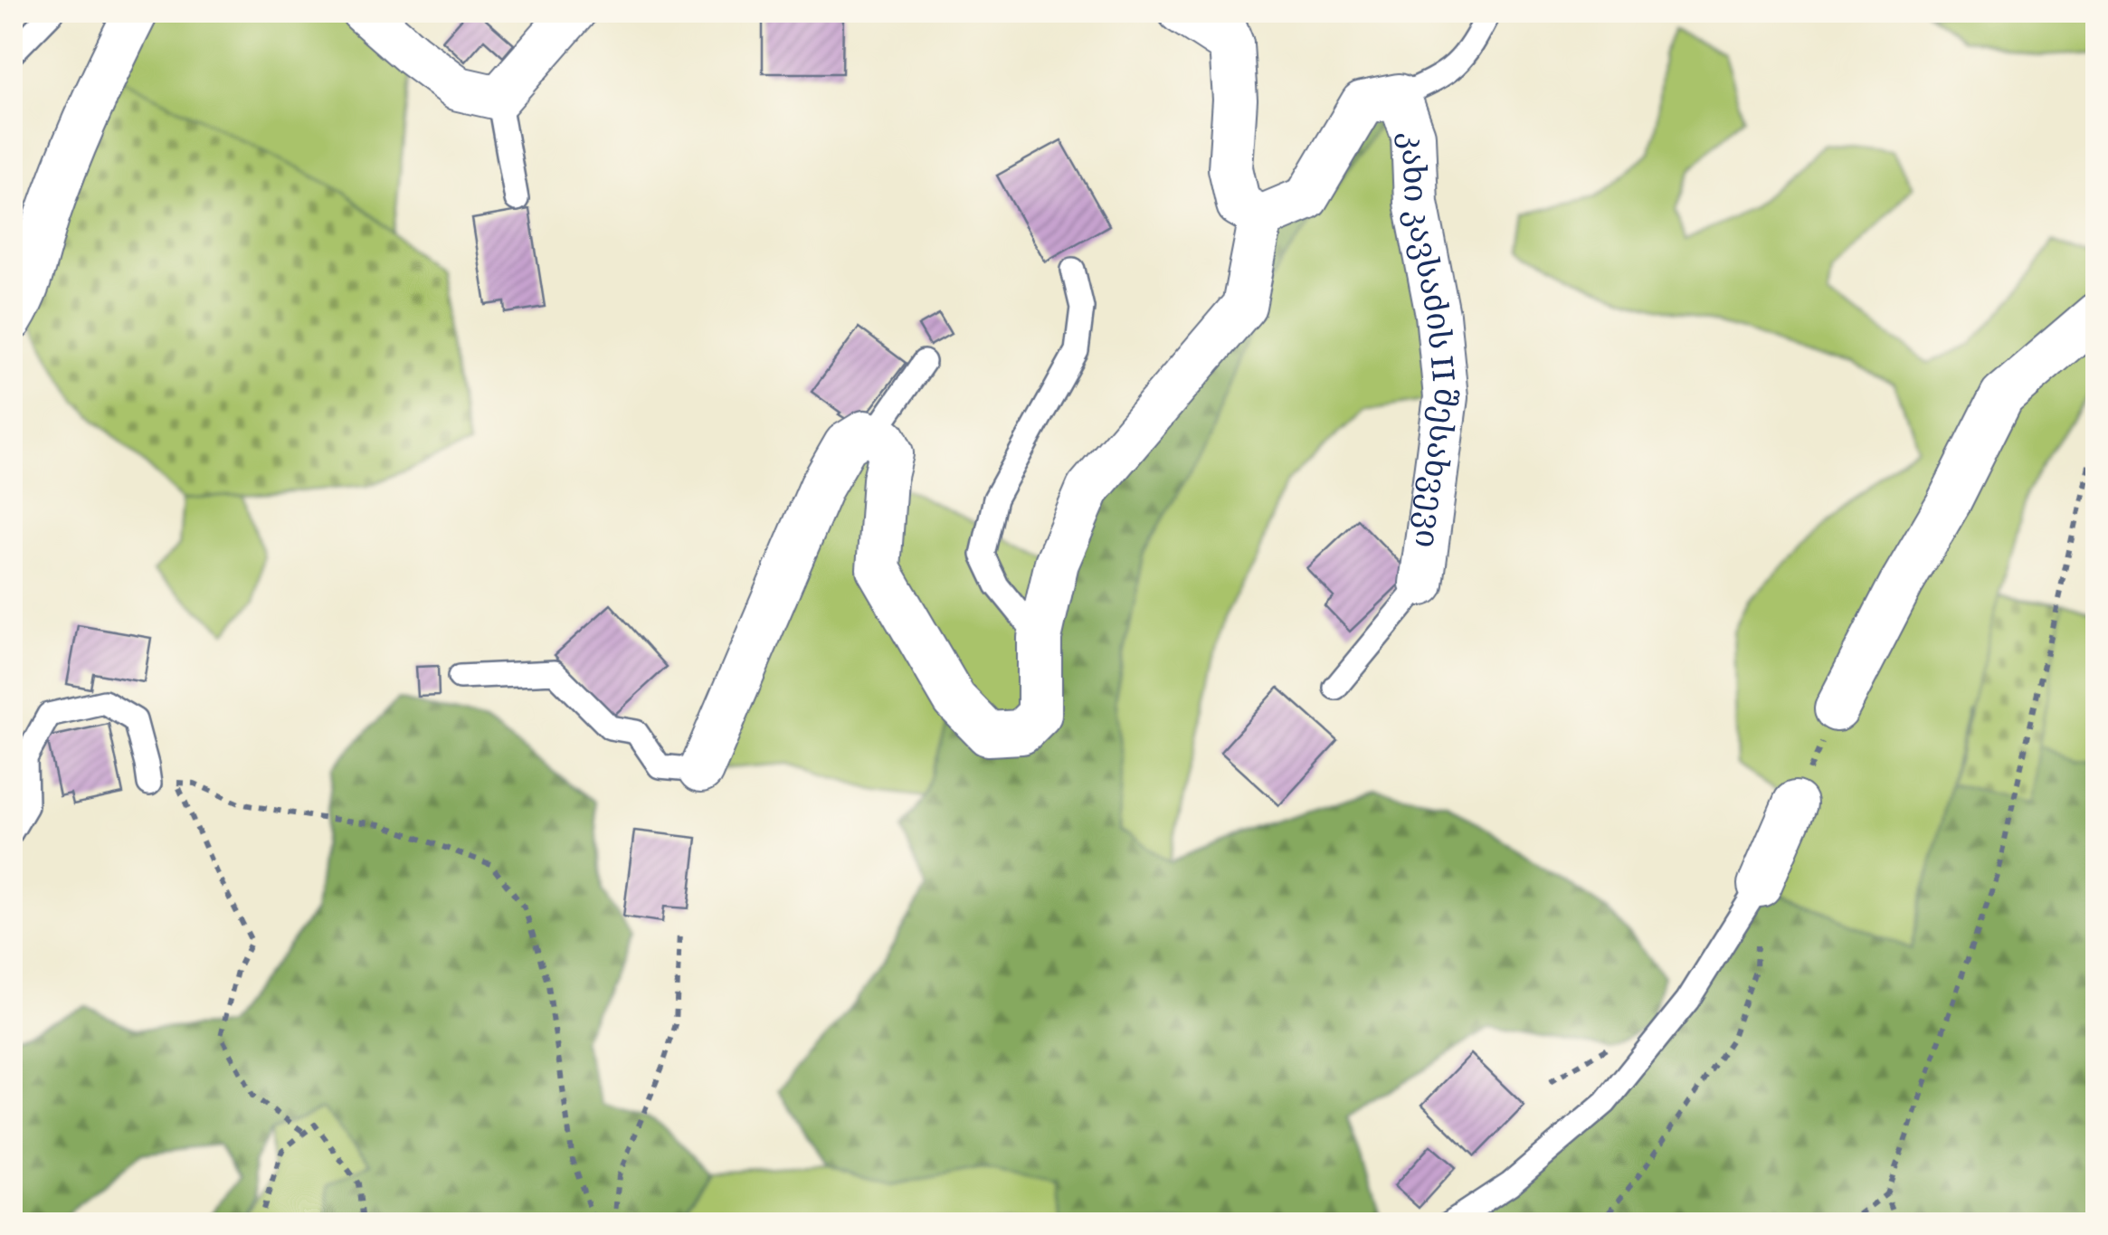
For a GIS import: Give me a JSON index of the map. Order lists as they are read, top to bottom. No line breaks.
{"streets":{"street":["კახი კავსაძის II შესახვევი"]}}
